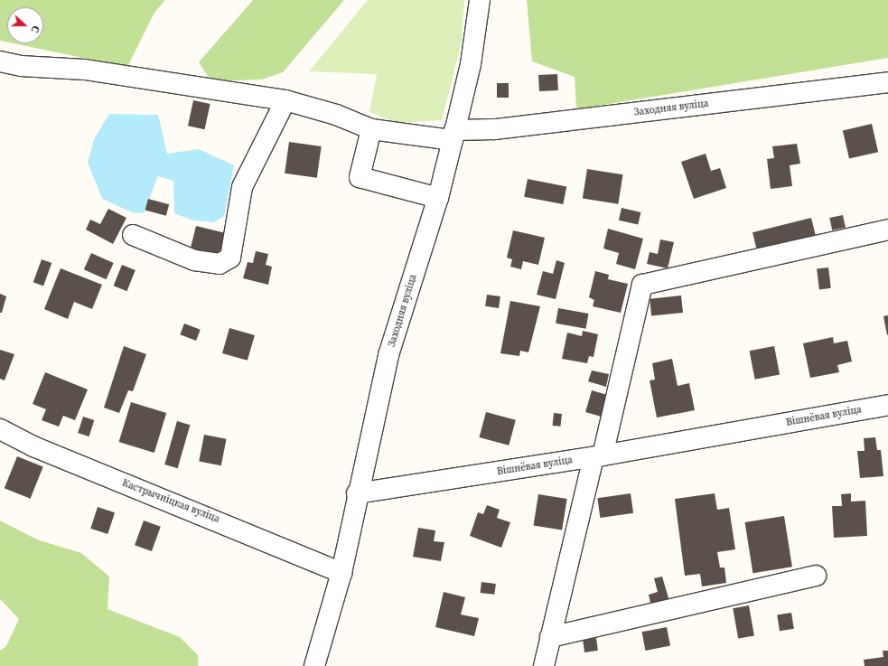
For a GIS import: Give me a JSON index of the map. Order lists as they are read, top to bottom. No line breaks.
{"streets":{"street":["Заходняя вуліца","Вішнёвая вуліца","Кастрычніцкая вуліца"]},"crossings":[["Заходняя вуліца","Вішнёвая вуліца"]],"north":"right"}
